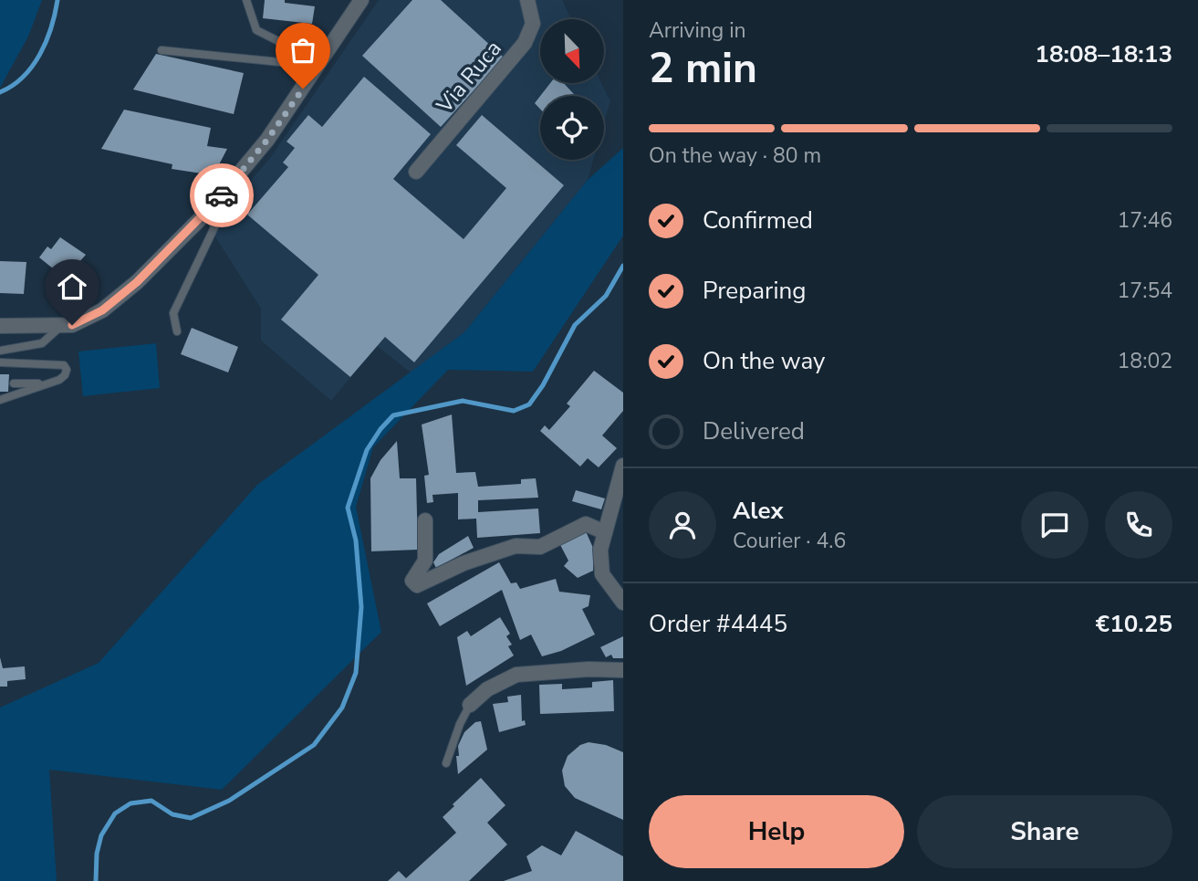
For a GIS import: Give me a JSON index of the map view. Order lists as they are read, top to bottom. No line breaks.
{"streets":{"street":["Via Ruca"]},"north":"bottom right","page":{"heading":["2 min","Arriving in","18:08–18:13"],"panel":["Alex","Courier · 4.6","Order #4445","€10.25"],"bar":"On the way · 80 m","list":[["Confirmed","17:46"],["Preparing","17:54"],["On the way","18:02"],"Delivered"],"buttons":["Help","Share"]}}
